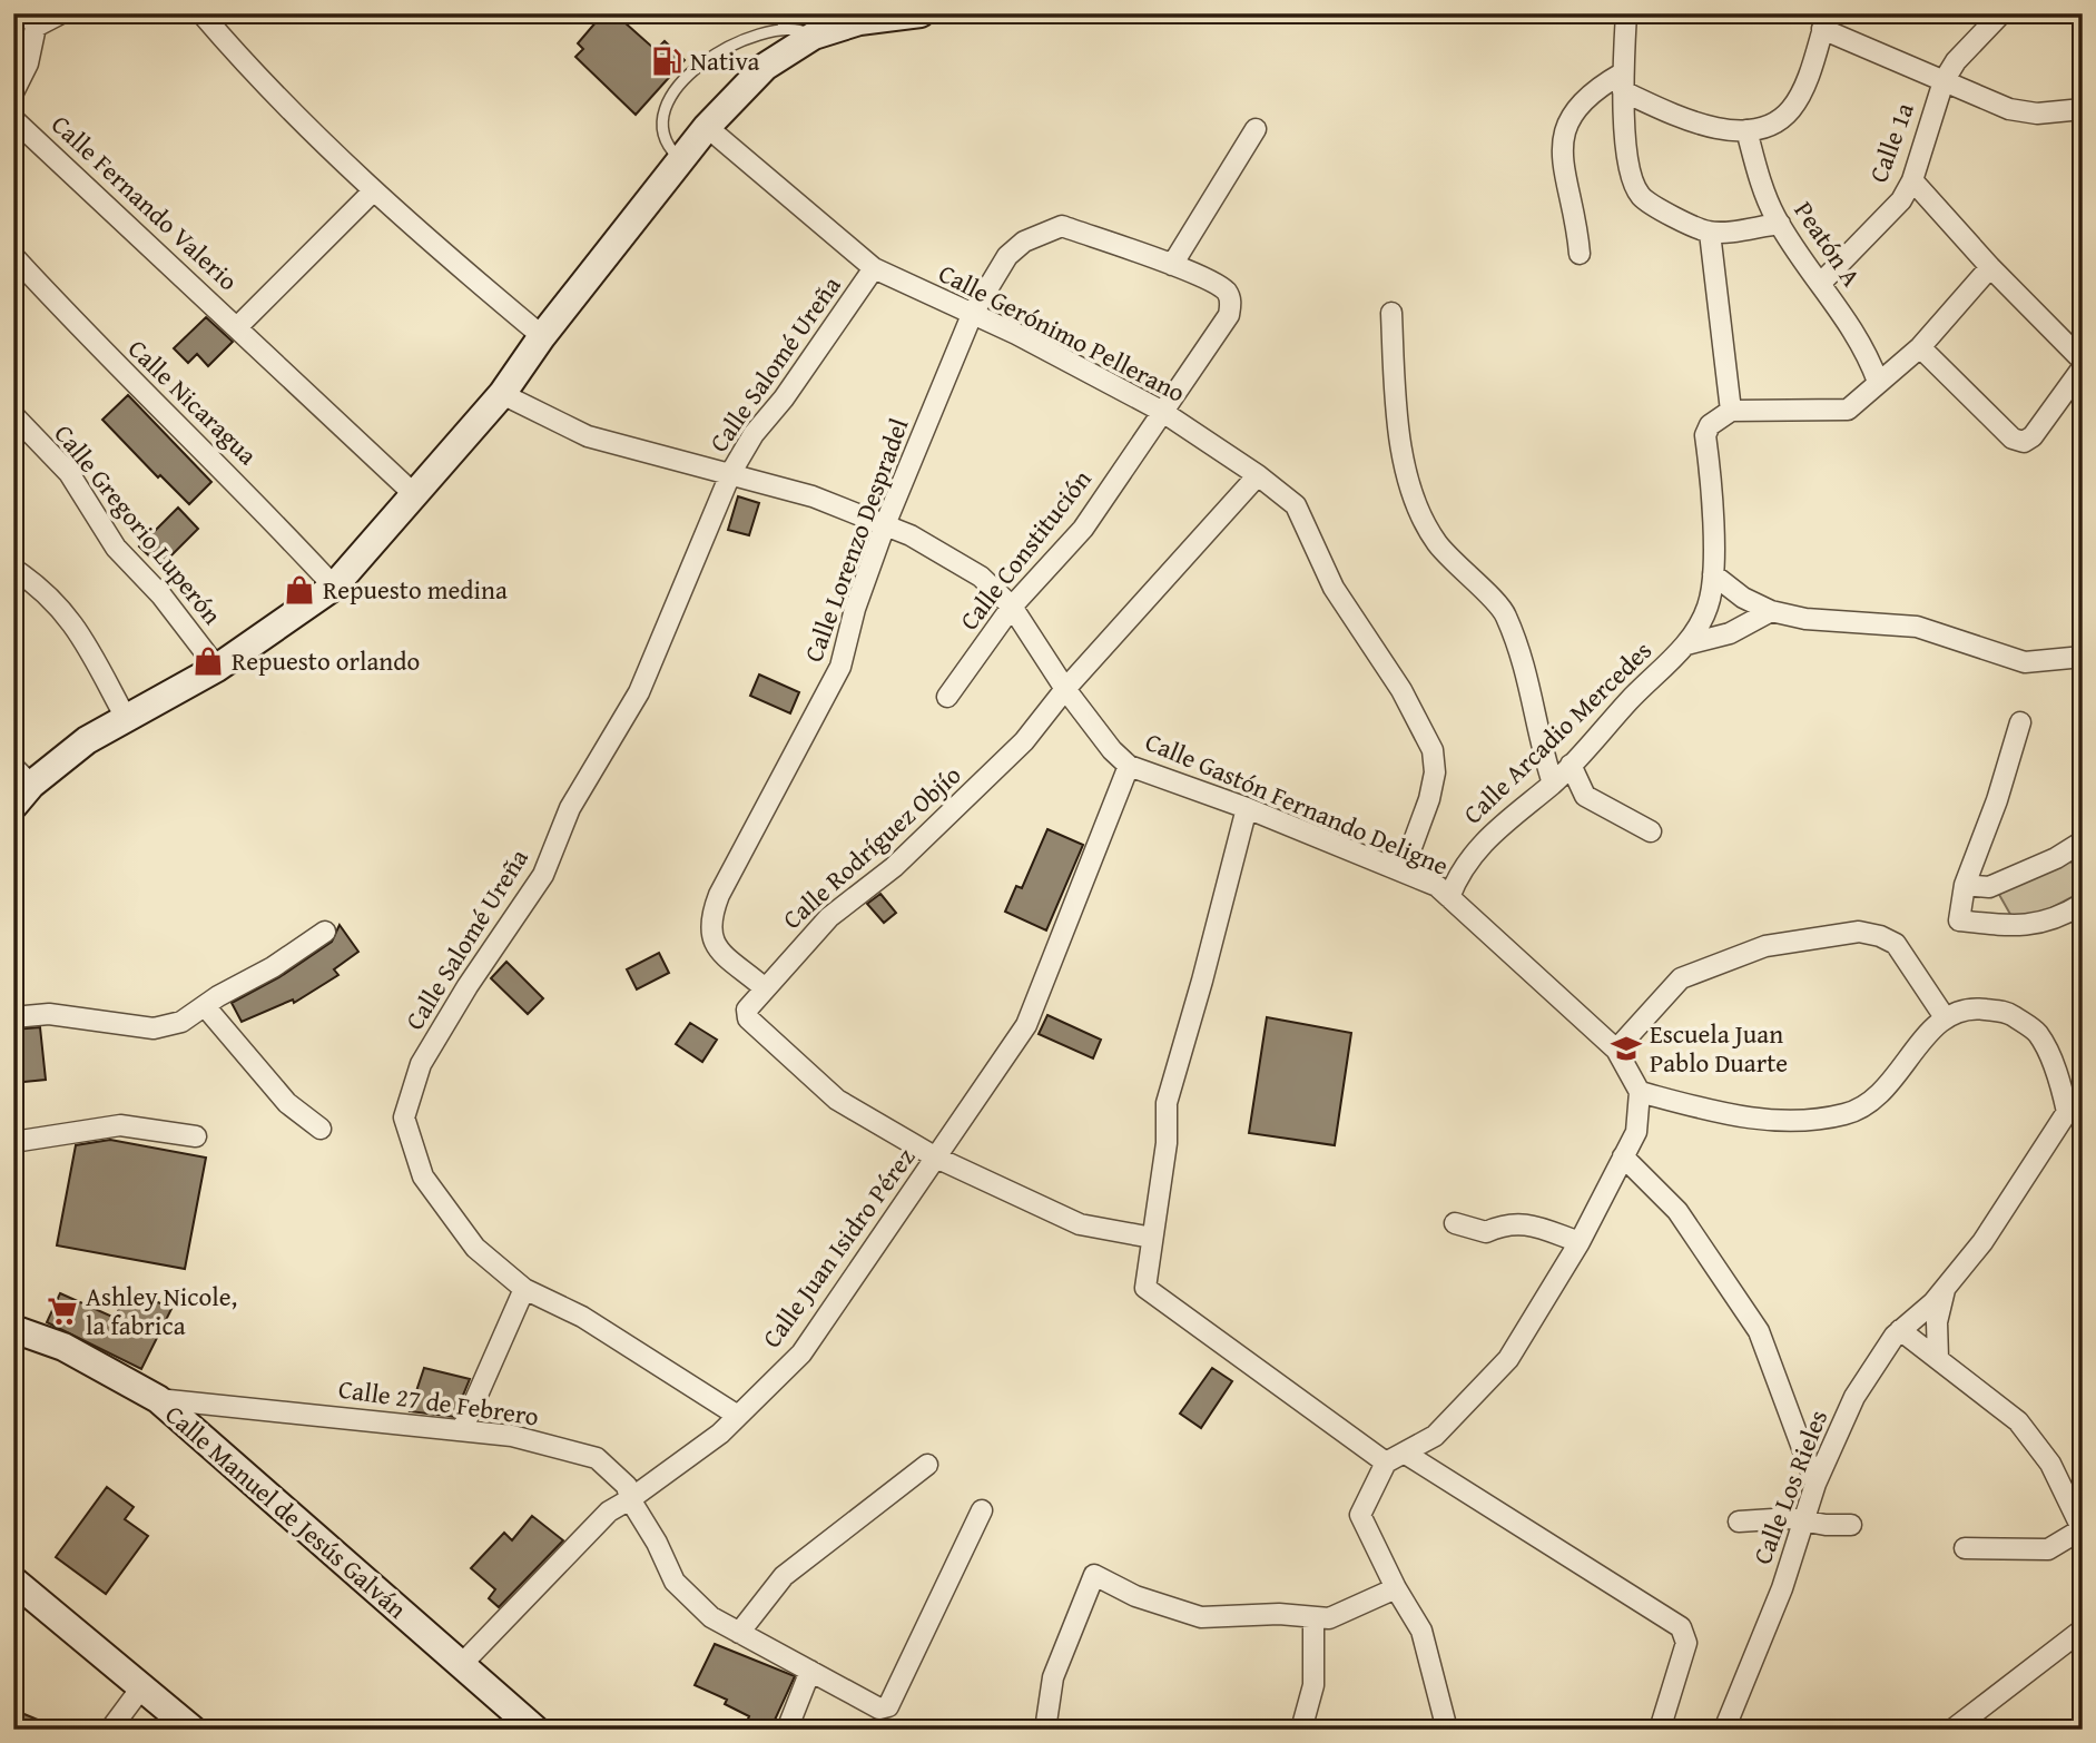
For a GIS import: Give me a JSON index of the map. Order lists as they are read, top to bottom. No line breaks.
{"streets":{"main road":["Calle Manuel de Jesús Galván"],"street":["Calle 1a","Calle Fernando Valerio","Peatón A","Calle Gerónimo Pellerano","Calle Salomé Ureña","Calle Nicaragua","Calle Gregorio Luperón","Calle Lorenzo Despradel","Calle Constitución","Calle Arcadio Mercedes","Calle Gastón Fernando Deligne","Calle Rodríguez Objío","Calle Juan Isidro Pérez","Calle 27 de Febrero","Calle Los Rieles"]},"crossings":[["Calle 1a","Peatón A"],["Calle Gerónimo Pellerano","Calle Salomé Ureña"],["Calle Gerónimo Pellerano","Calle Lorenzo Despradel"],["Calle Gerónimo Pellerano","Calle Constitución"],["Calle Gerónimo Pellerano","Calle Gastón Fernando Deligne"],["Calle Gerónimo Pellerano","Calle Rodríguez Objío"],["Calle Salomé Ureña","Calle Gastón Fernando Deligne"],["Calle Salomé Ureña","Calle Juan Isidro Pérez"],["Calle Lorenzo Despradel","Calle Constitución"],["Calle Lorenzo Despradel","Calle Gastón Fernando Deligne"],["Calle Lorenzo Despradel","Calle Rodríguez Objío"],["Calle Constitución","Calle Gastón Fernando Deligne"],["Calle Arcadio Mercedes","Calle Gastón Fernando Deligne"],["Calle Gastón Fernando Deligne","Calle Rodríguez Objío"],["Calle Gastón Fernando Deligne","Calle Juan Isidro Pérez"],["Calle Rodríguez Objío","Calle Juan Isidro Pérez"],["Calle Juan Isidro Pérez","Calle 27 de Febrero"],["Calle Juan Isidro Pérez","Calle Manuel de Jesús Galván"],["Calle 27 de Febrero","Calle Manuel de Jesús Galván"]],"places":{"fuel station":["Nativa"],"shop":["Repuesto medina","Repuesto orlando"],"school or university":["Escuela Juan Pablo Duarte"],"supermarket":["Ashley Nicole, la fabrica"]}}
